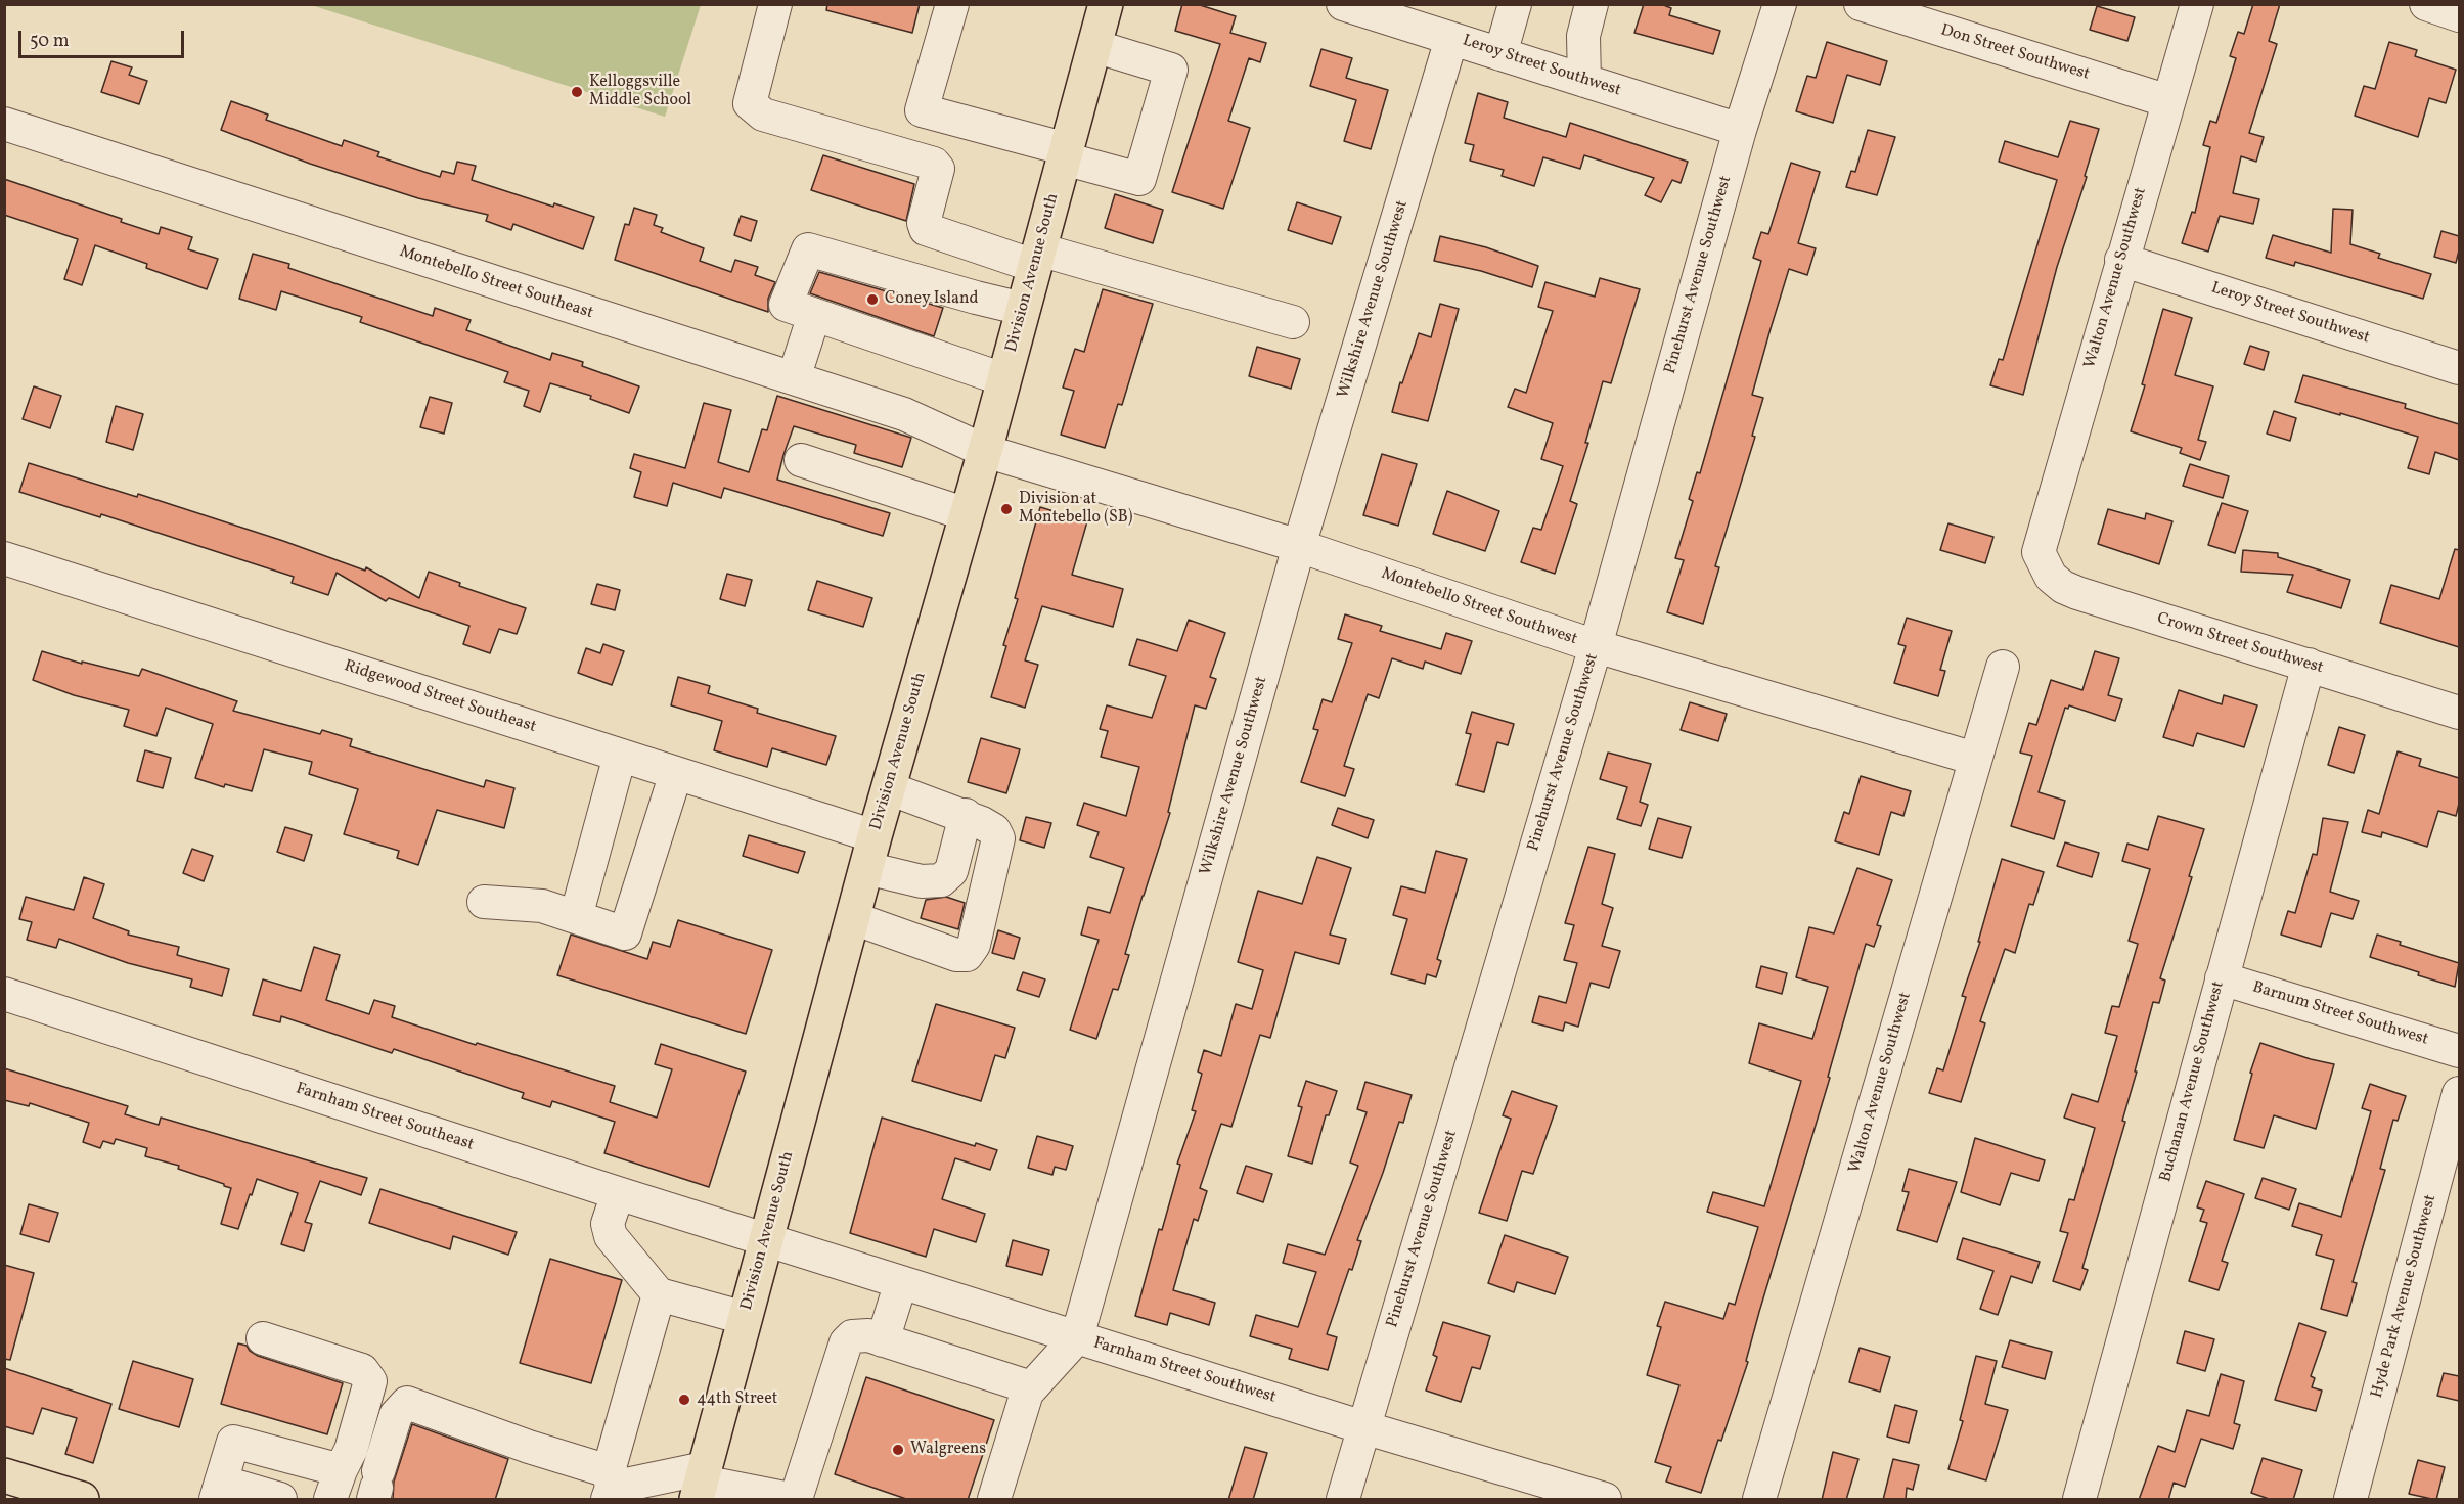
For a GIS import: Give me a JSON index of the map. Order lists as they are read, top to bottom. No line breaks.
{"streets":{"main road":["Division Avenue South"],"street":["Don Street Southwest","Leroy Street Southwest","Pinehurst Avenue Southwest","Walton Avenue Southwest","Montebello Street Southeast","Wilkshire Avenue Southwest","Montebello Street Southwest","Crown Street Southwest","Ridgewood Street Southeast","Barnum Street Southwest","Buchanan Avenue Southwest","Farnham Street Southeast","Hyde Park Avenue Southwest","Farnham Street Southwest"]},"crossings":[["Don Street Southwest","Walton Avenue Southwest"],["Leroy Street Southwest","Pinehurst Avenue Southwest"],["Leroy Street Southwest","Walton Avenue Southwest"],["Leroy Street Southwest","Wilkshire Avenue Southwest"],["Division Avenue South","Montebello Street Southeast"],["Division Avenue South","Montebello Street Southwest"],["Division Avenue South","Ridgewood Street Southeast"],["Division Avenue South","Farnham Street Southeast"],["Division Avenue South","Farnham Street Southwest"],["Pinehurst Avenue Southwest","Montebello Street Southwest"],["Pinehurst Avenue Southwest","Farnham Street Southwest"],["Walton Avenue Southwest","Montebello Street Southwest"],["Walton Avenue Southwest","Crown Street Southwest"],["Montebello Street Southeast","Montebello Street Southwest"],["Wilkshire Avenue Southwest","Montebello Street Southwest"],["Wilkshire Avenue Southwest","Farnham Street Southwest"],["Crown Street Southwest","Buchanan Avenue Southwest"],["Barnum Street Southwest","Buchanan Avenue Southwest"],["Farnham Street Southeast","Farnham Street Southwest"]],"places":["Kelloggsville Middle School","Coney Island","Division at Montebello (SB)","44th Street","Walgreens"],"scale_bar":"50 m"}
